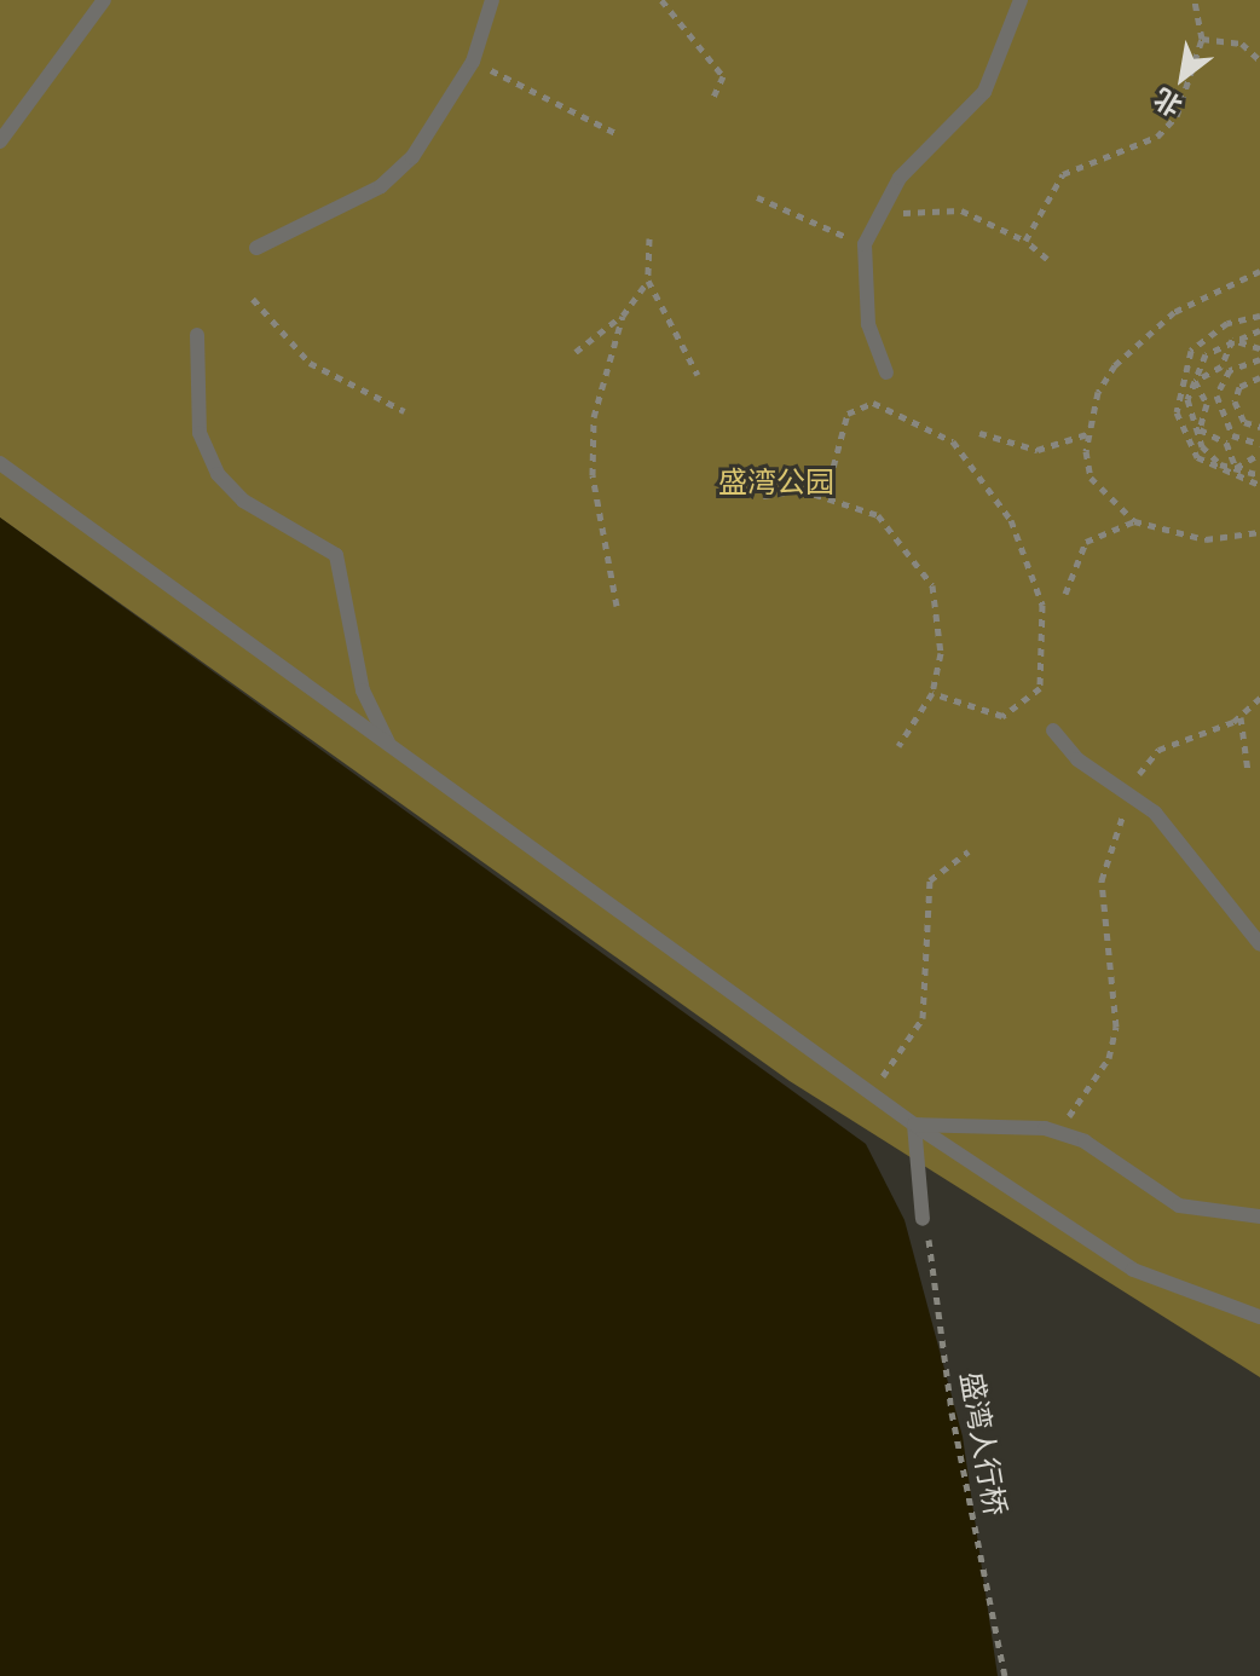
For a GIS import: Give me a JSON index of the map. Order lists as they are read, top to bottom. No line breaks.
{"streets":{"path":["盛湾人行桥"]},"parks":["盛湾公园"],"north":"bottom left"}
